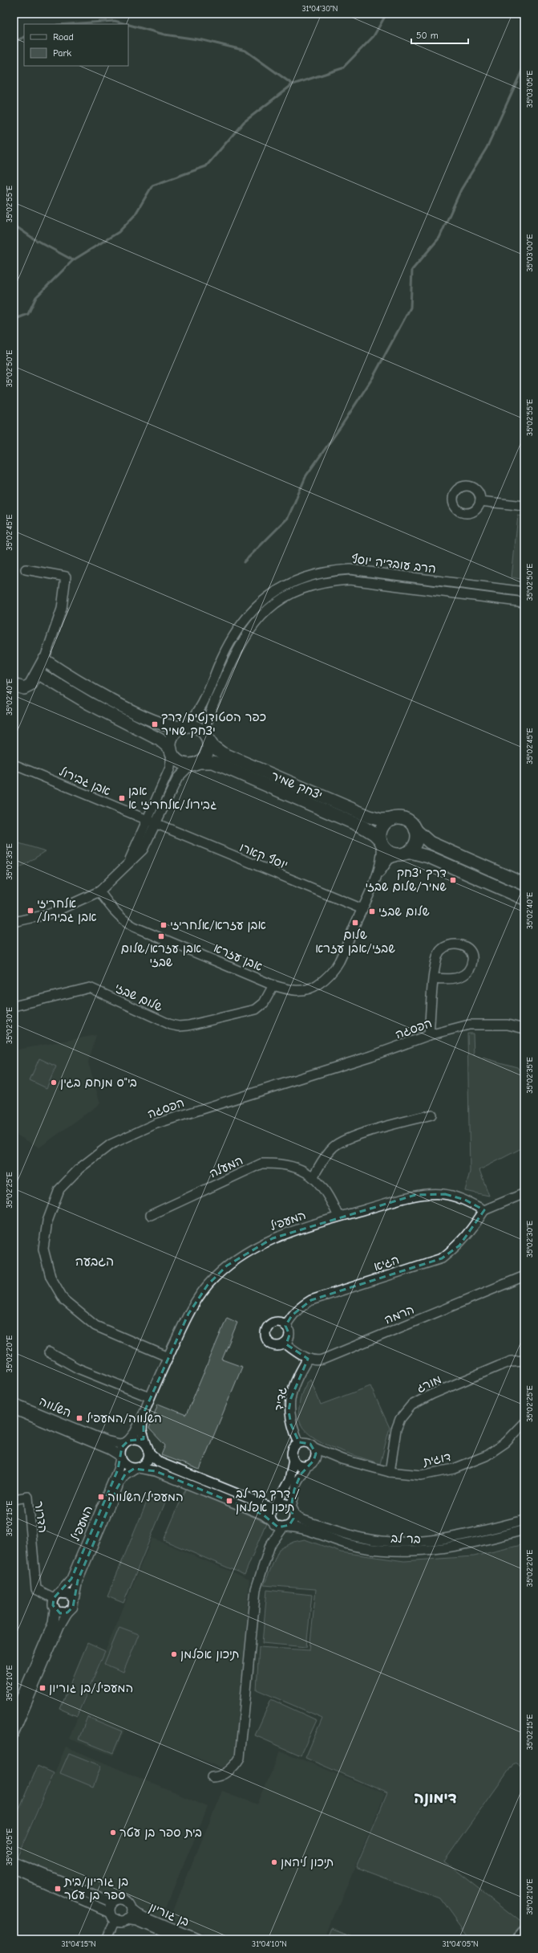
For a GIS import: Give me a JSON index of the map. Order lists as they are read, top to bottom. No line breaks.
{"streets":{"main road":["יצחק שמיר"],"street":["הרב עובדיה יוסף","אבן גבירול","יוסף קארו","אבן עזרא","שלום שבזי","הפסגה","המעלה","המעפיל","הגיא","הרמה","מורג","גדיד","השלווה","דוגית","הדרור","בר לב","בן גוריון"]},"crossings":[["הרב עובדיה יוסף","יצחק שמיר"],["אבן גבירול","יוסף קארו"],["אבן עזרא","שלום שבזי"],["הפסגה","המעפיל"],["המעלה","המעפיל"],["המעפיל","הגיא"],["המעפיל","השלווה"],["המעפיל","הדרור"],["הרמה","גדיד"],["מורג","דוגית"],["גדיד","דוגית"]],"districts":["הגבעה","דימונה"],"places":{"transit":["כפר הסטודנטים/דרך יצחק שמיר","אבן גבירול/אלחריזי א","דרך יצחק שמיר/שלום שבזי","אלחריזי /אבן גבירול","שלום שבזי","שלום שבזי/אבן עזרא","אבן עזרא/אלחריזי","אבן עזרא/שלום שבזי","השלווה/המעפיל","המעפיל/השלווה","דרך בר לב / תיכון אפלמן","המעפיל/בן גוריון","בן גוריון/בית ספר בן עטר"],"other":["בי\"ס מנחם בגין","תיכון אפלמן","בית ספר בן עטר","תיכון ליהמן"]},"legend":["Road","Park"],"scale_bar":"50 m","coordinates":["31°04'30\"N","35°03'05\"E","35°02'55\"E","35°03'00\"E","35°02'50\"E","35°02'45\"E","35°02'40\"E","35°02'35\"E","35°02'30\"E","35°02'25\"E","35°02'20\"E","35°02'15\"E","35°02'10\"E","35°02'05\"E","31°04'15\"N","31°04'10\"N","31°04'05\"N"]}
